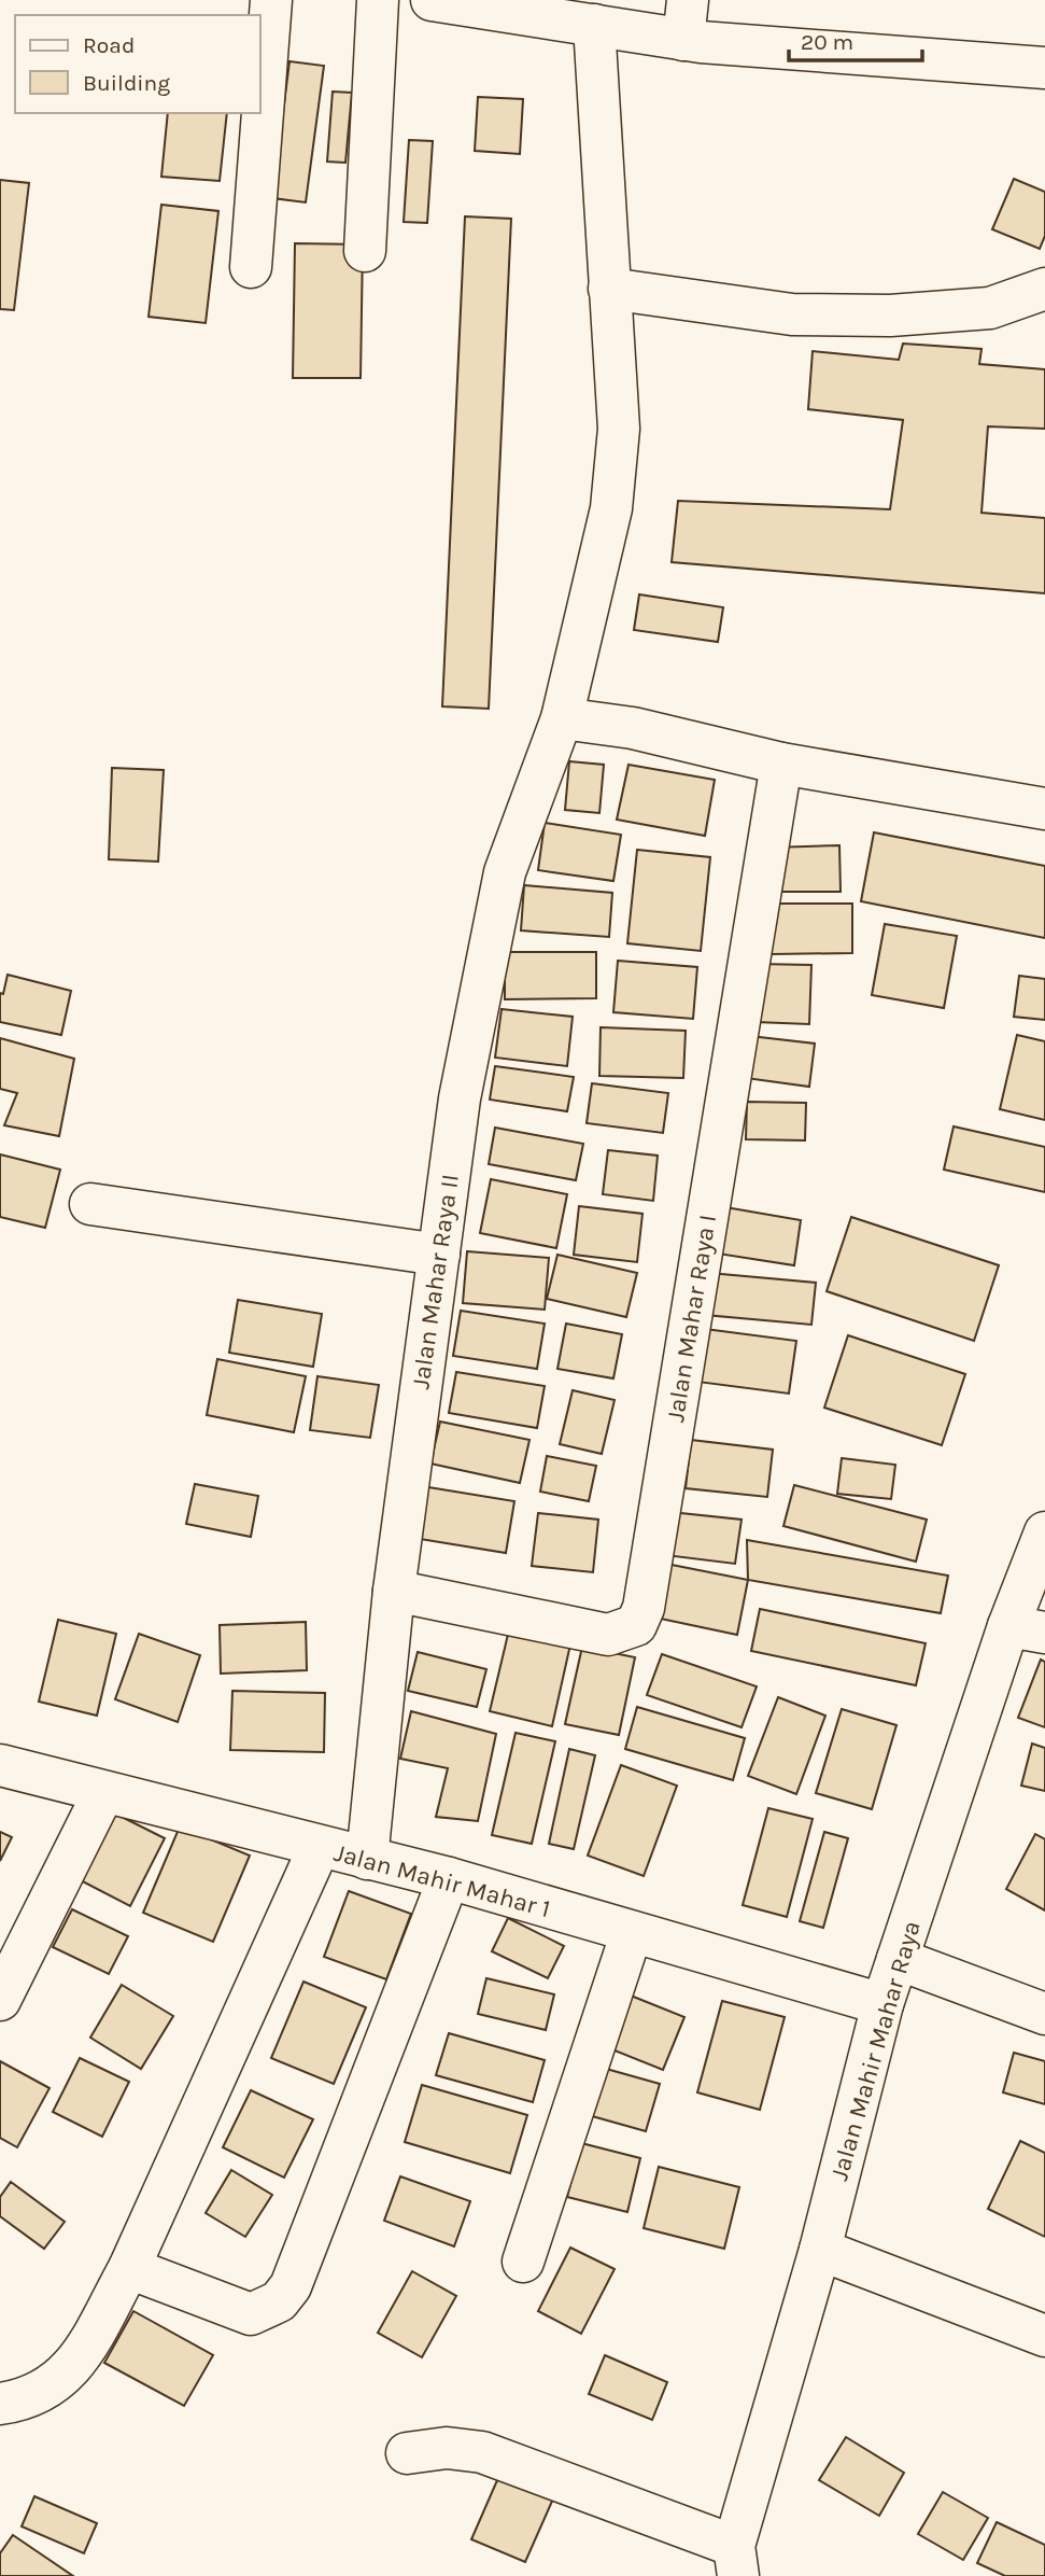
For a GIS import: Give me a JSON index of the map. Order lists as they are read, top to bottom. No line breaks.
{"streets":{"main road":["Jalan Mahar Raya II","Jalan Mahar Raya I","Jalan Mahir Mahar 1","Jalan Mahir Mahar Raya"]},"crossings":[["Jalan Mahar Raya II","Jalan Mahar Raya I"],["Jalan Mahar Raya II","Jalan Mahir Mahar 1"],["Jalan Mahir Mahar 1","Jalan Mahir Mahar Raya"]],"legend":["Road","Building"],"scale_bar":"20 m"}
